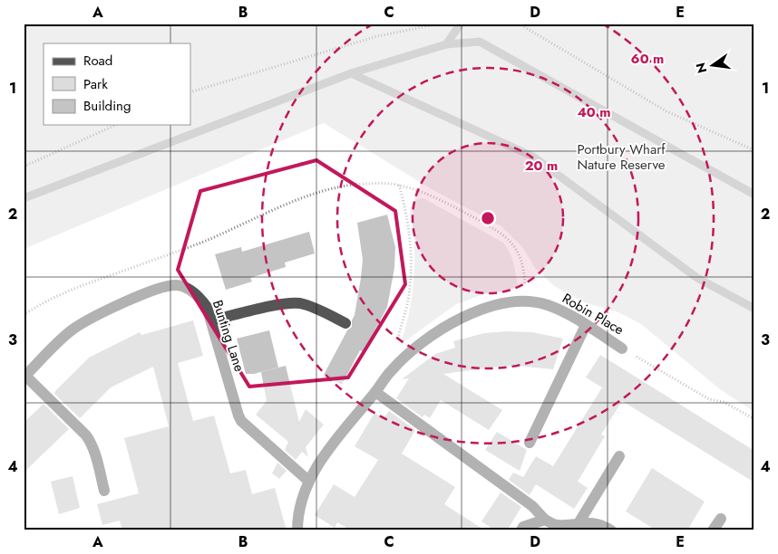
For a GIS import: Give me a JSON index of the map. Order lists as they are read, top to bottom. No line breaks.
{"streets":{"street":["Robin Place","Bunting Lane"]},"crossings":[["Robin Place","Bunting Lane"]],"parks":["Portbury Wharf Nature Reserve"],"legend":["Road","Park","Building"],"north":"left","grid":{"columns":["A","B","C","D","E"],"rows":["1","2","3","4"]},"rings":["60 m","40 m","20 m"]}
